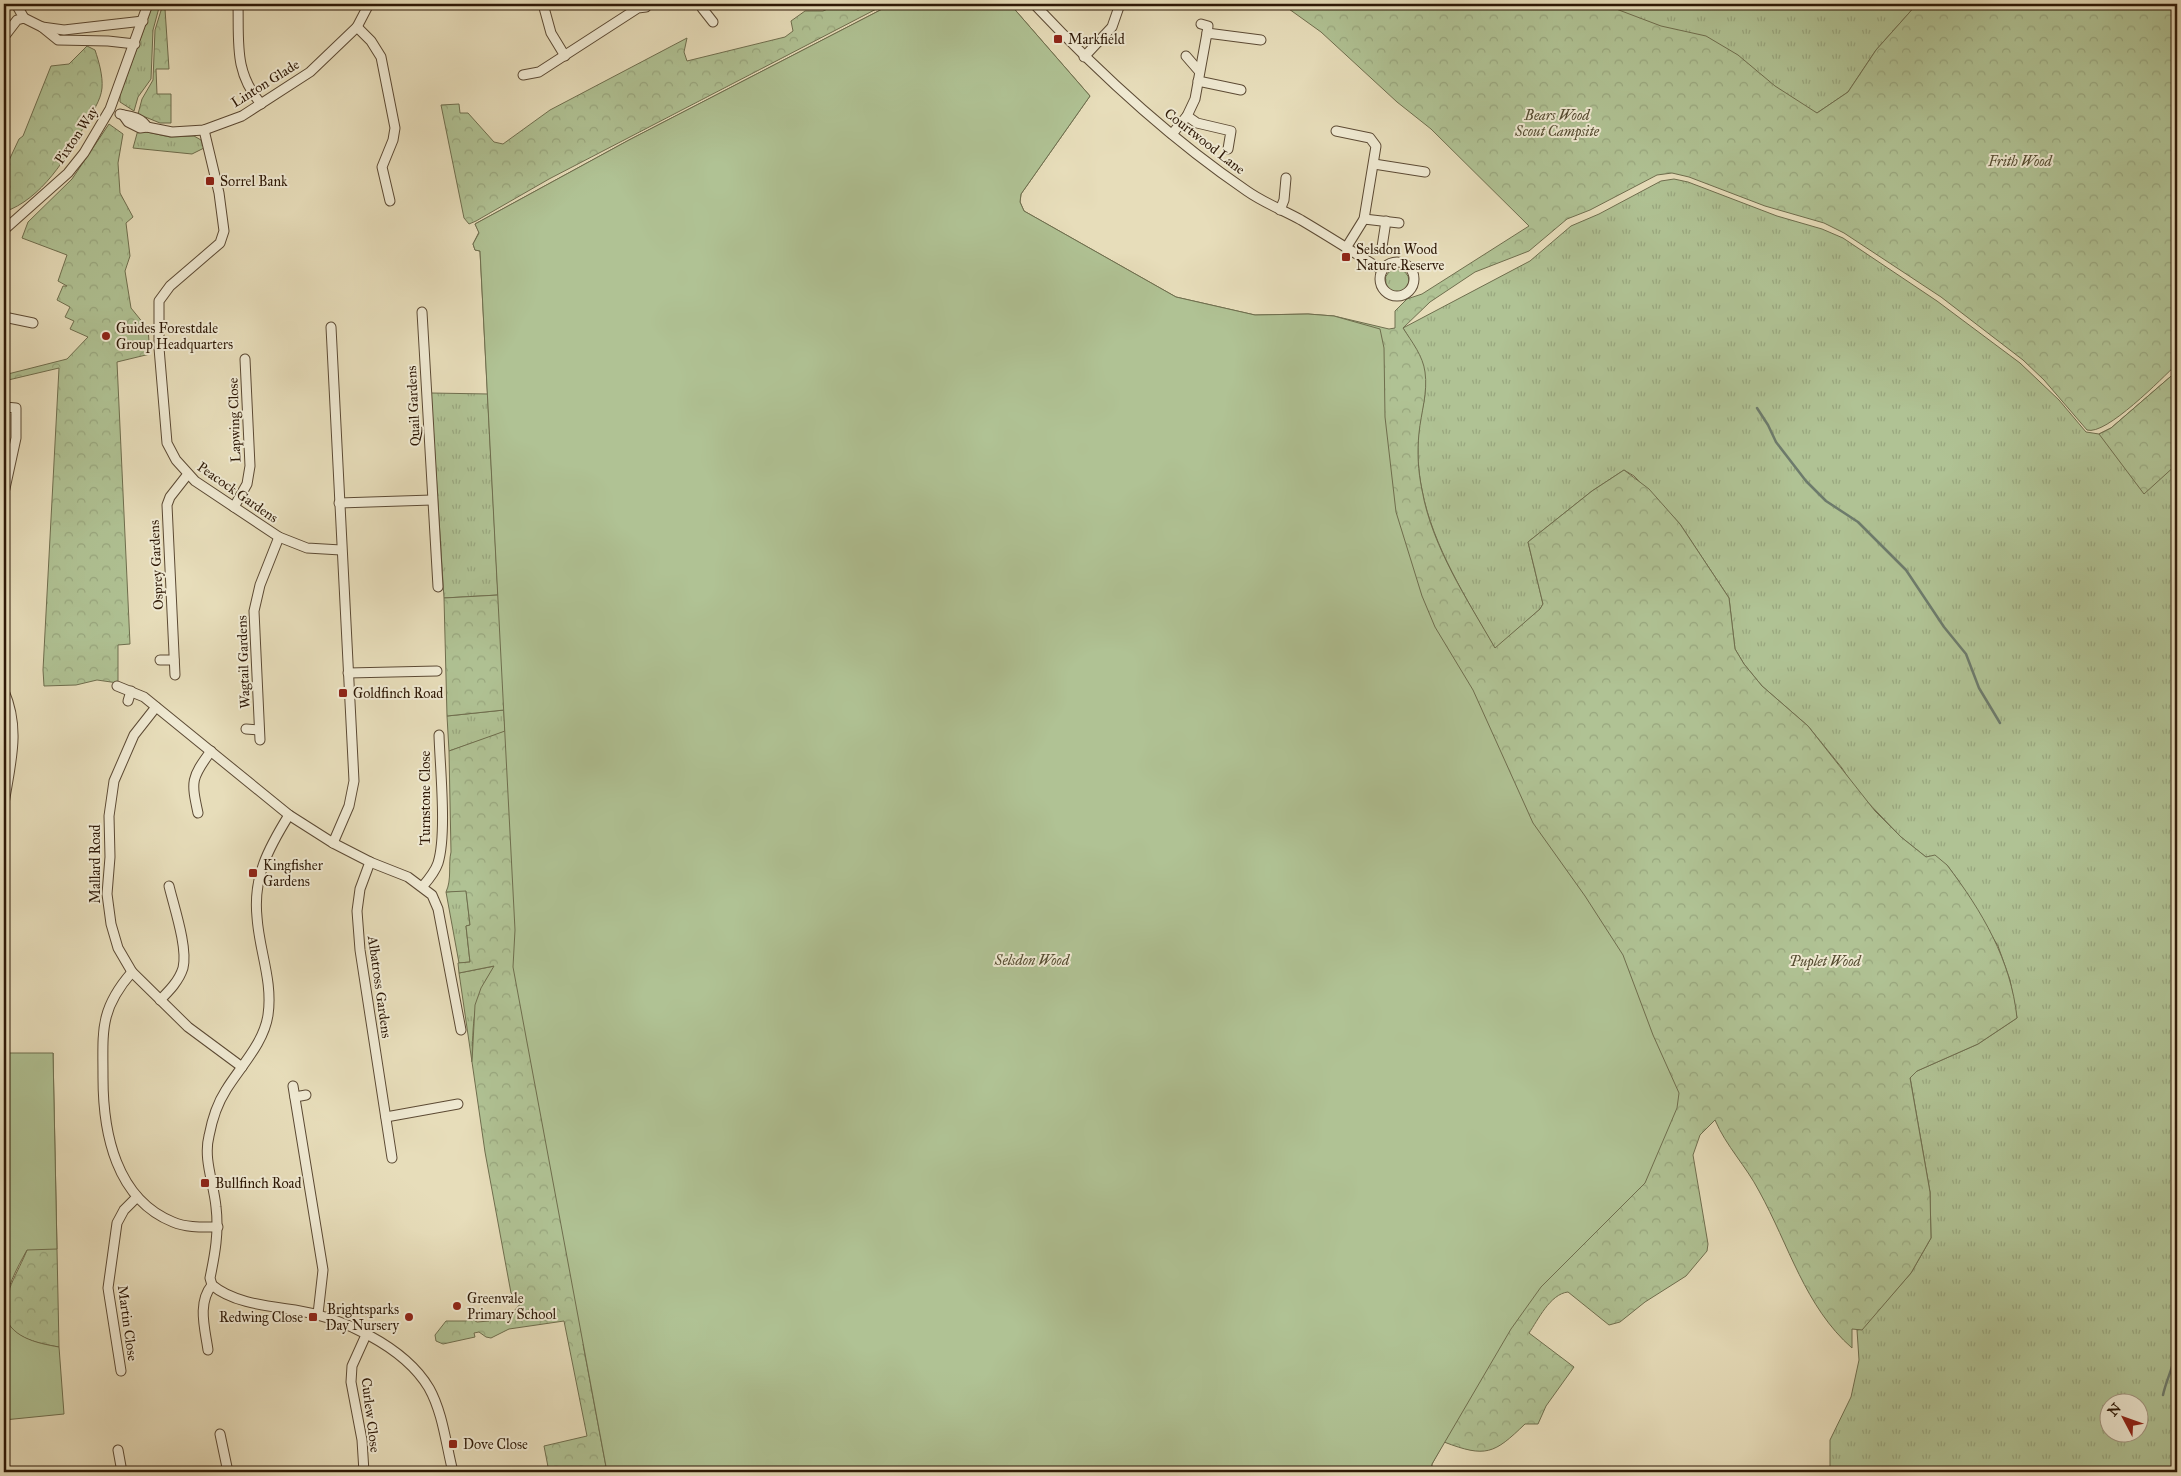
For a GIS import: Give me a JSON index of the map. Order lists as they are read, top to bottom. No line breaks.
{"streets":{"street":["Linton Glade","Pixton Way","Courtwood Lane","Quail Gardens","Lapwing Close","Peacock Gardens","Osprey Gardens","Wagtail Gardens","Turnstone Close","Mallard Road","Albatross Gardens","Martin Close","Curlew Close"]},"crossings":[["Linton Glade","Pixton Way"],["Linton Glade","Peacock Gardens"],["Lapwing Close","Peacock Gardens"],["Peacock Gardens","Osprey Gardens"],["Peacock Gardens","Wagtail Gardens"]],"parks":["Bears Wood Scout Campsite","Frith Wood","Selsdon Wood","Puplet Wood"],"places":{"transit":["Markfield","Sorrel Bank","Selsdon Wood Nature Reserve","Goldfinch Road","Kingfisher Gardens","Bullfinch Road","Redwing Close","Dove Close"],"other":["Guides Forestdale Group Headquarters","Greenvale Primary School","Brightsparks Day Nursery"]},"north":"top left"}
